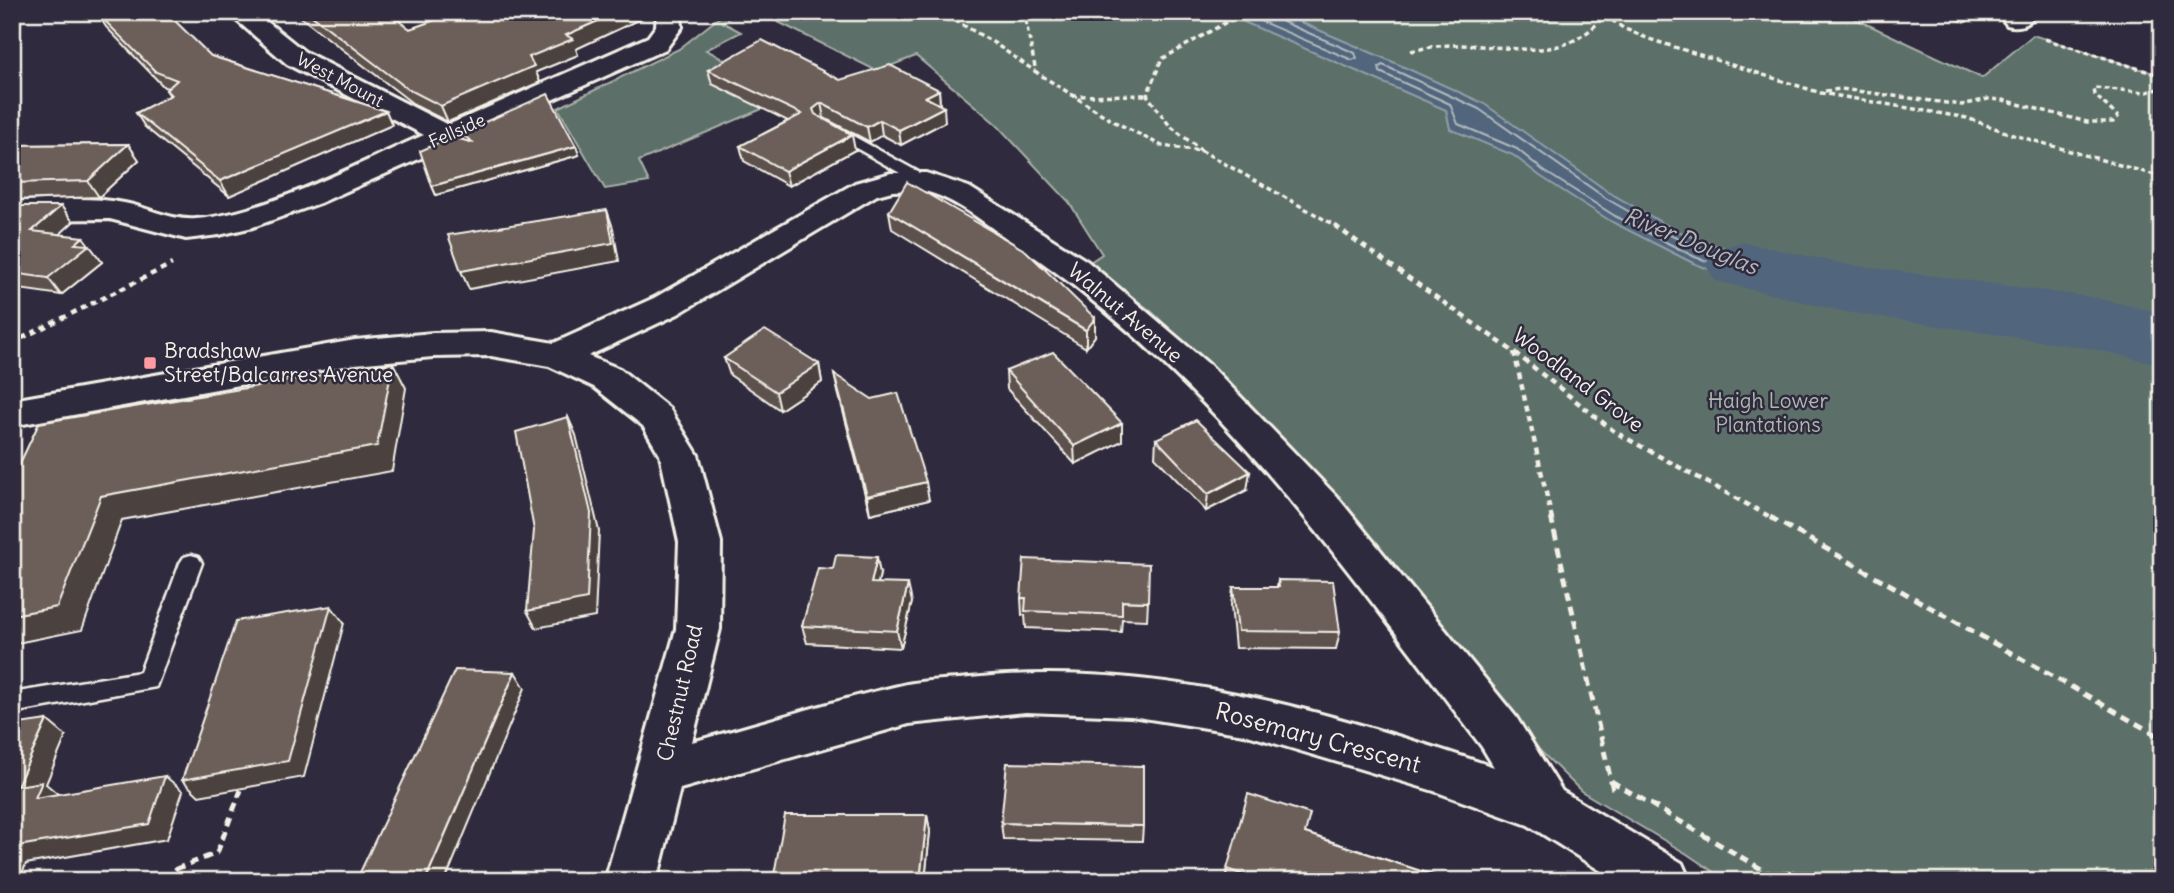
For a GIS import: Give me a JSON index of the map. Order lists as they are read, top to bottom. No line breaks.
{"streets":{"street":["West Mount","Fellside","Walnut Avenue","Chestnut Road","Rosemary Crescent"],"path":["Woodland Grove"]},"crossings":[["West Mount","Fellside"],["Walnut Avenue","Chestnut Road"],["Walnut Avenue","Rosemary Crescent"],["Chestnut Road","Rosemary Crescent"]],"water":["River Douglas"],"parks":["Haigh Lower Plantations"],"places":{"transit":["Bradshaw Street/Balcarres Avenue"]}}
